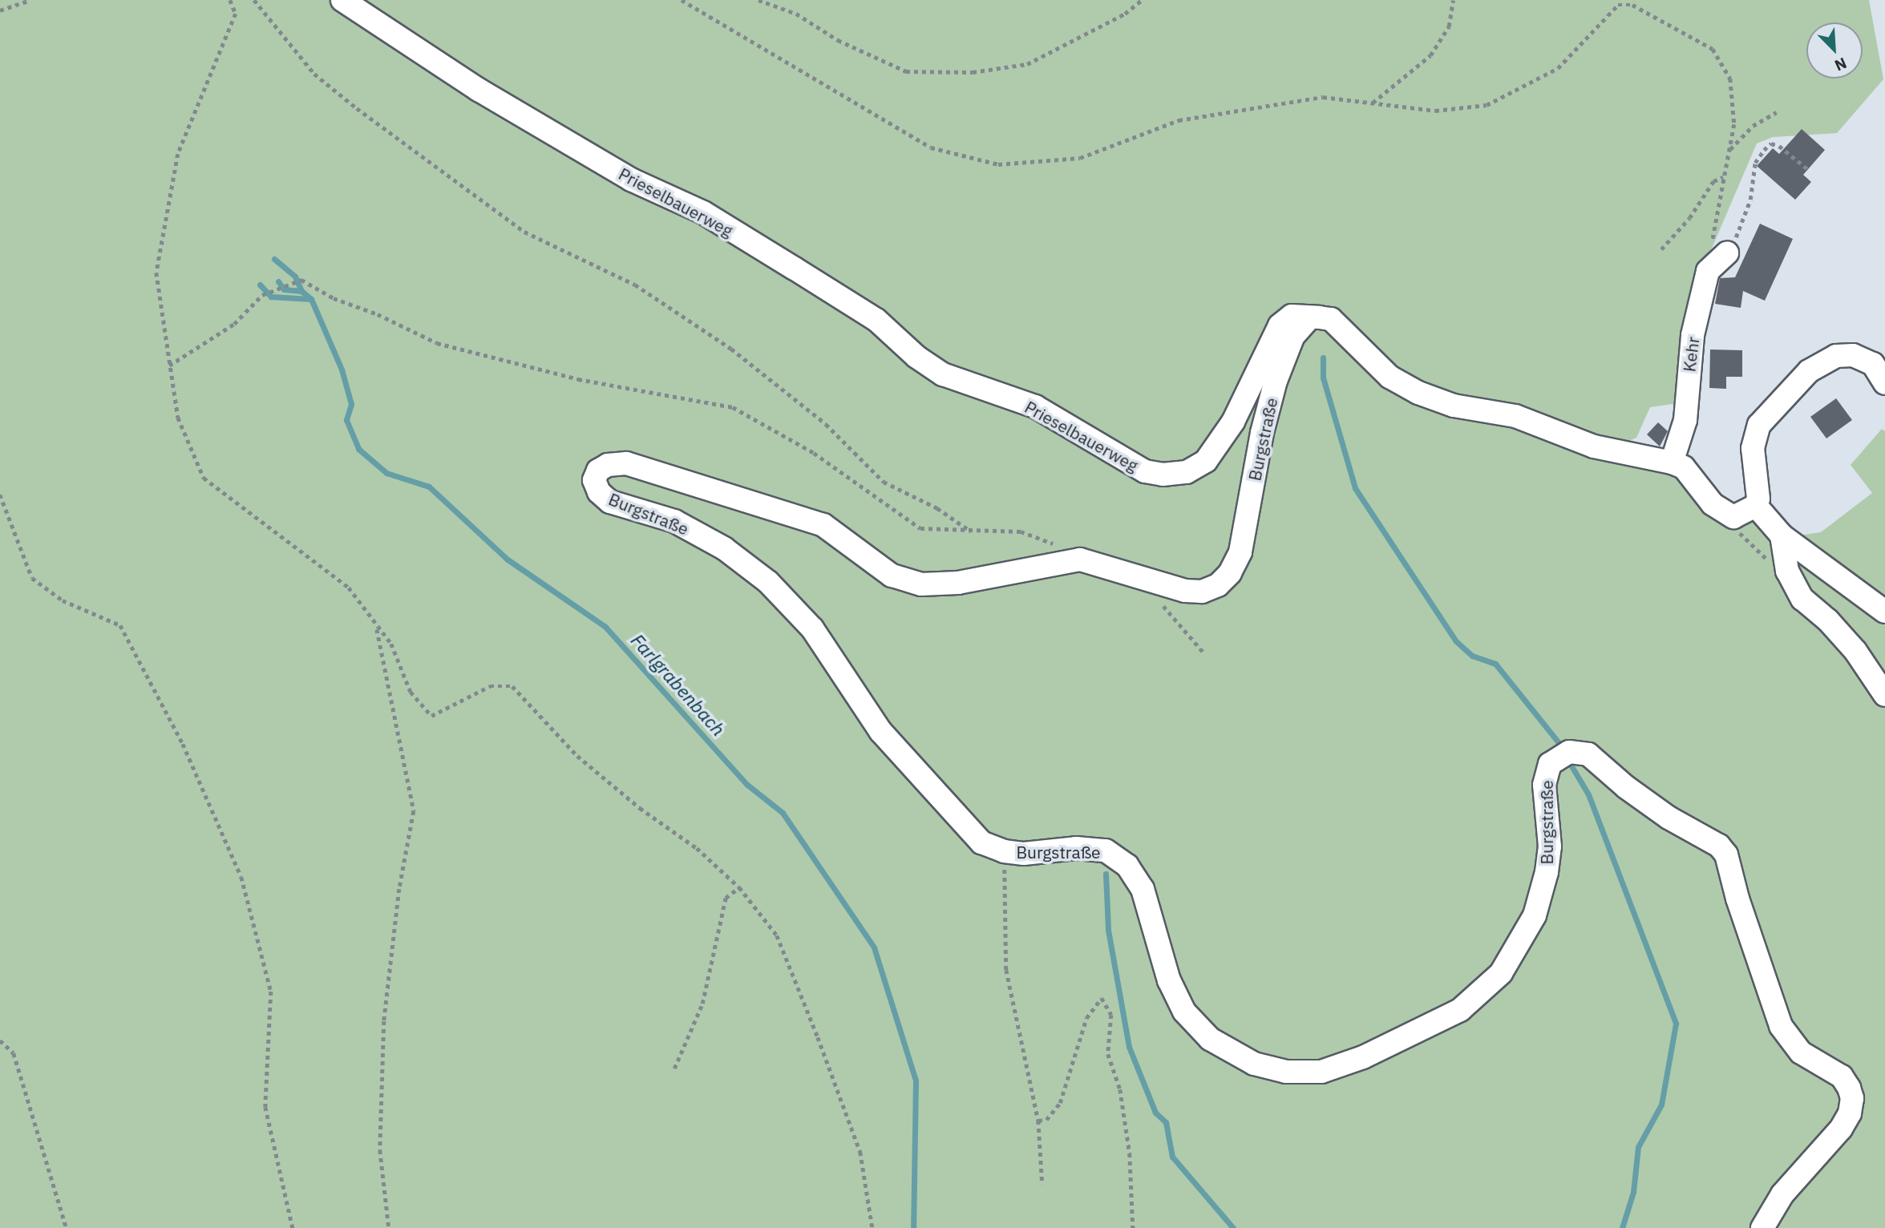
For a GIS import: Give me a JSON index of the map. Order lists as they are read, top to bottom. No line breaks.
{"streets":{"street":["Prieselbauerweg","Kehr","Burgstraße"]},"crossings":[["Prieselbauerweg","Kehr"],["Prieselbauerweg","Burgstraße"]],"water":["Farlgrabenbach"],"north":"bottom right"}
